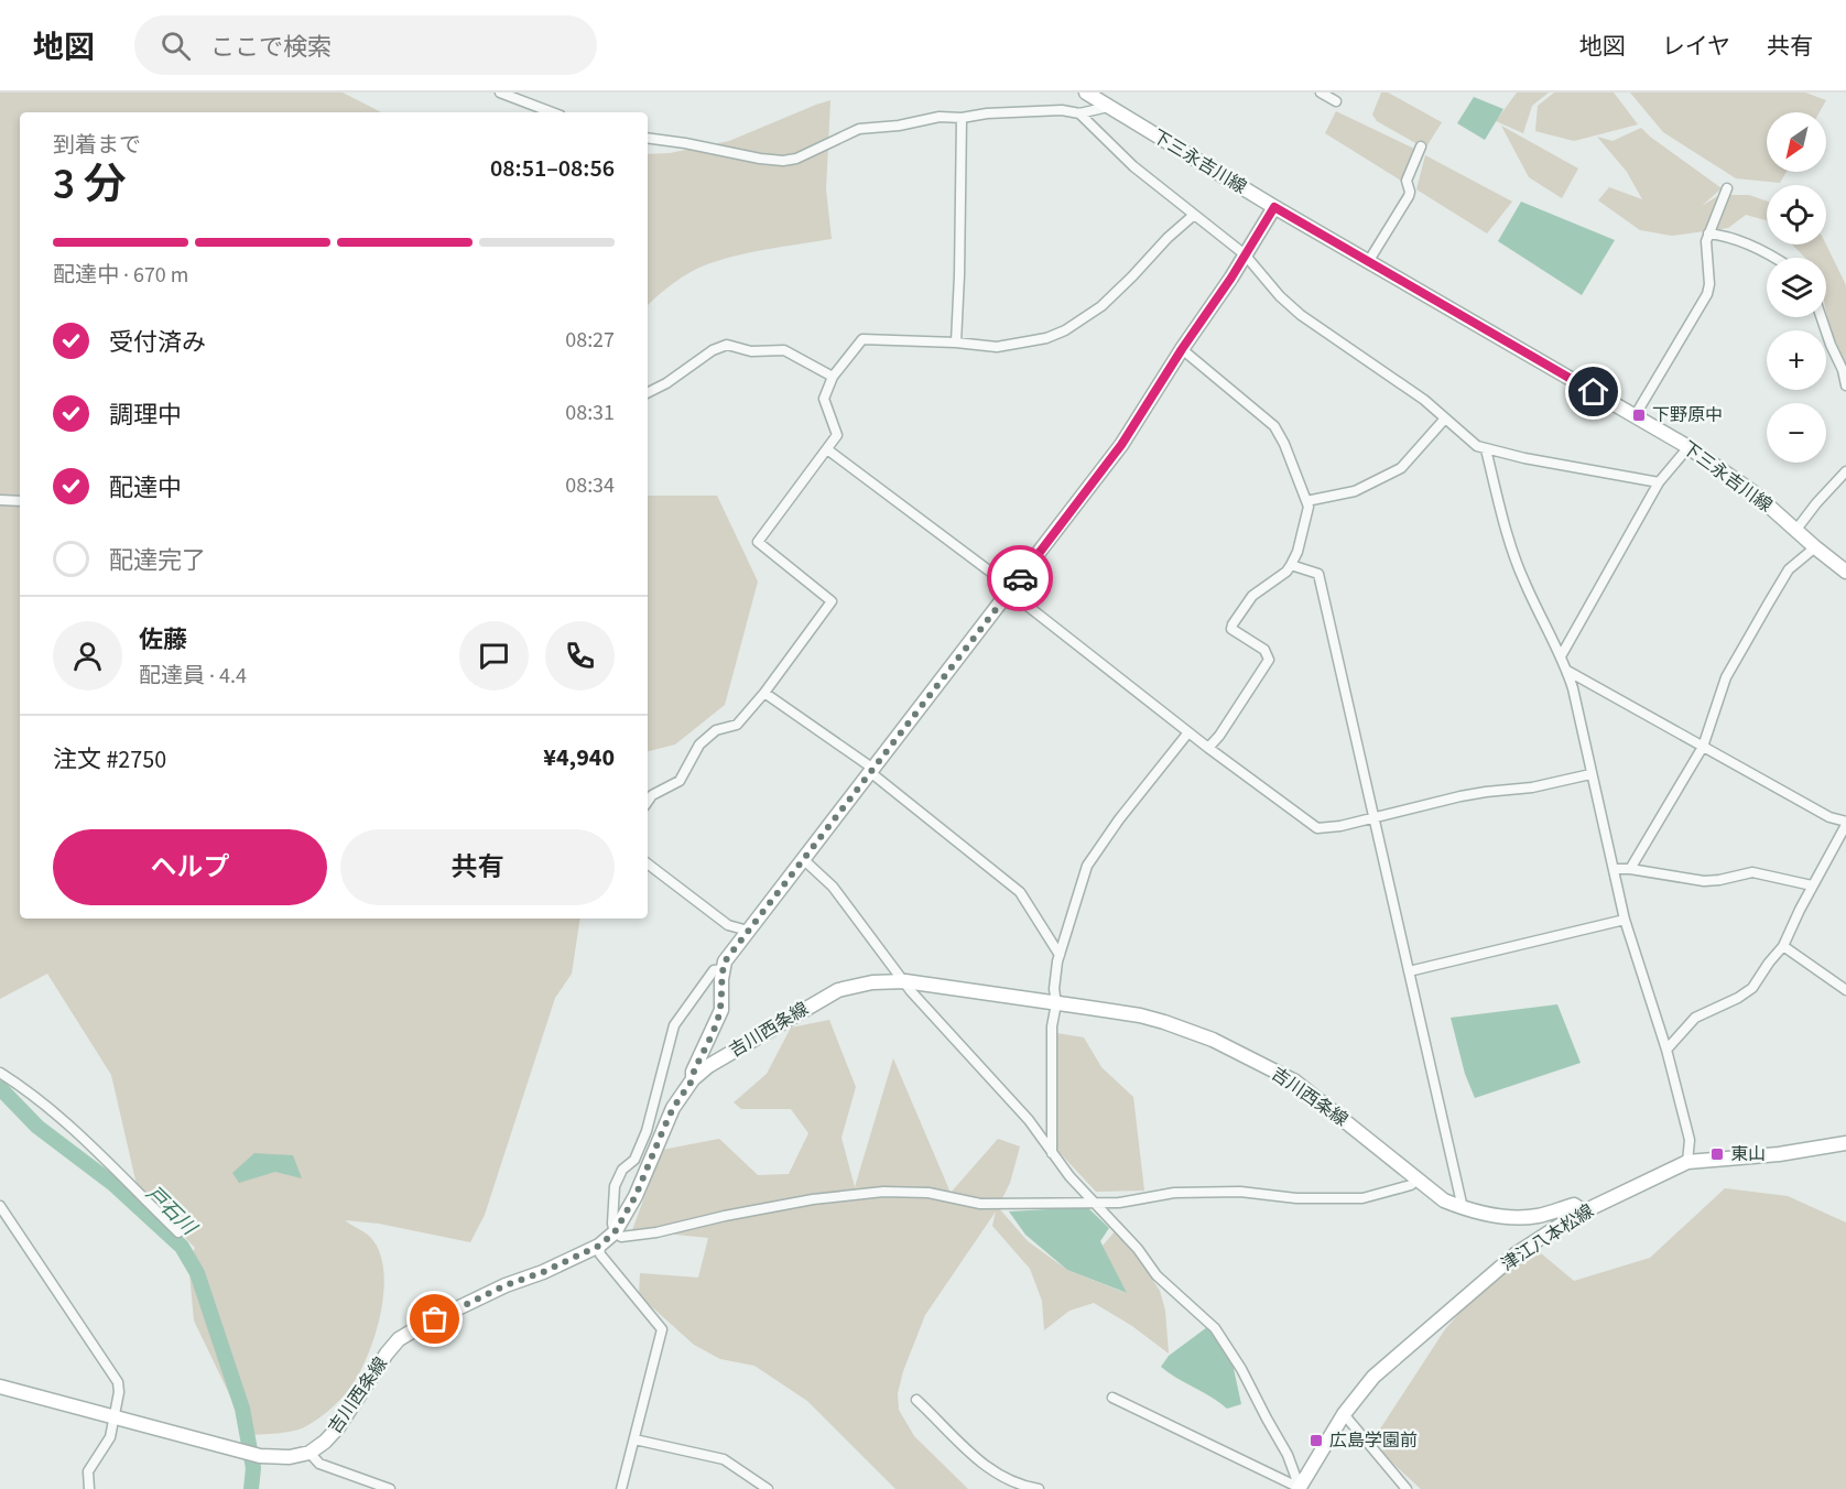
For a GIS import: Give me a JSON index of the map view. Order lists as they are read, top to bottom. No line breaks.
{"streets":{"main road":["下三永吉川線","吉川西条線","津江八本松線"]},"crossings":[["吉川西条線","津江八本松線"]],"water":["戸石川"],"places":{"transit":["下野原中","東山","広島学園前"]},"north":"bottom left","page":{"header":"地図","search":"ここで検索","nav":["地図","レイヤ","共有"],"map_buttons":["+","−"],"heading":["3 分","到着まで","08:51–08:56"],"panel":["佐藤","配達員 · 4.4","注文 #2750","¥4,940"],"bar":"配達中 · 670 m","list":[["受付済み","08:27"],["調理中","08:31"],["配達中","08:34"],"配達完了"],"buttons":["ヘルプ","共有"]}}
